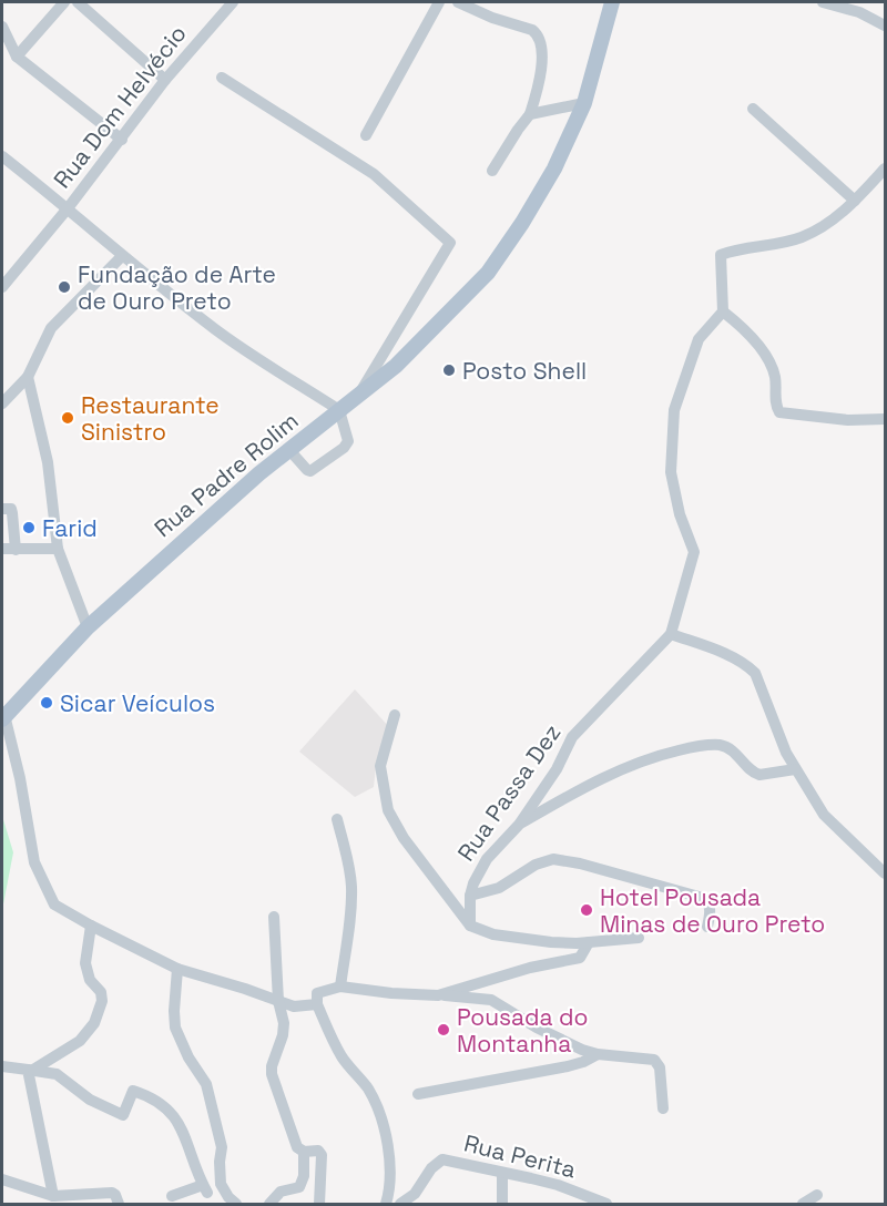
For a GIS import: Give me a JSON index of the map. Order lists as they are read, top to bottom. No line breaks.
{"streets":{"main road":["Rua Padre Rolim"],"street":["Rua Dom Helvécio","Rua Passa Dez","Rua Perita"]},"places":["Fundação de Arte de Ouro Preto","Posto Shell","Restaurante Sinistro","Farid","Sicar Veículos","Hotel Pousada Minas de Ouro Preto","Pousada do Montanha"]}
